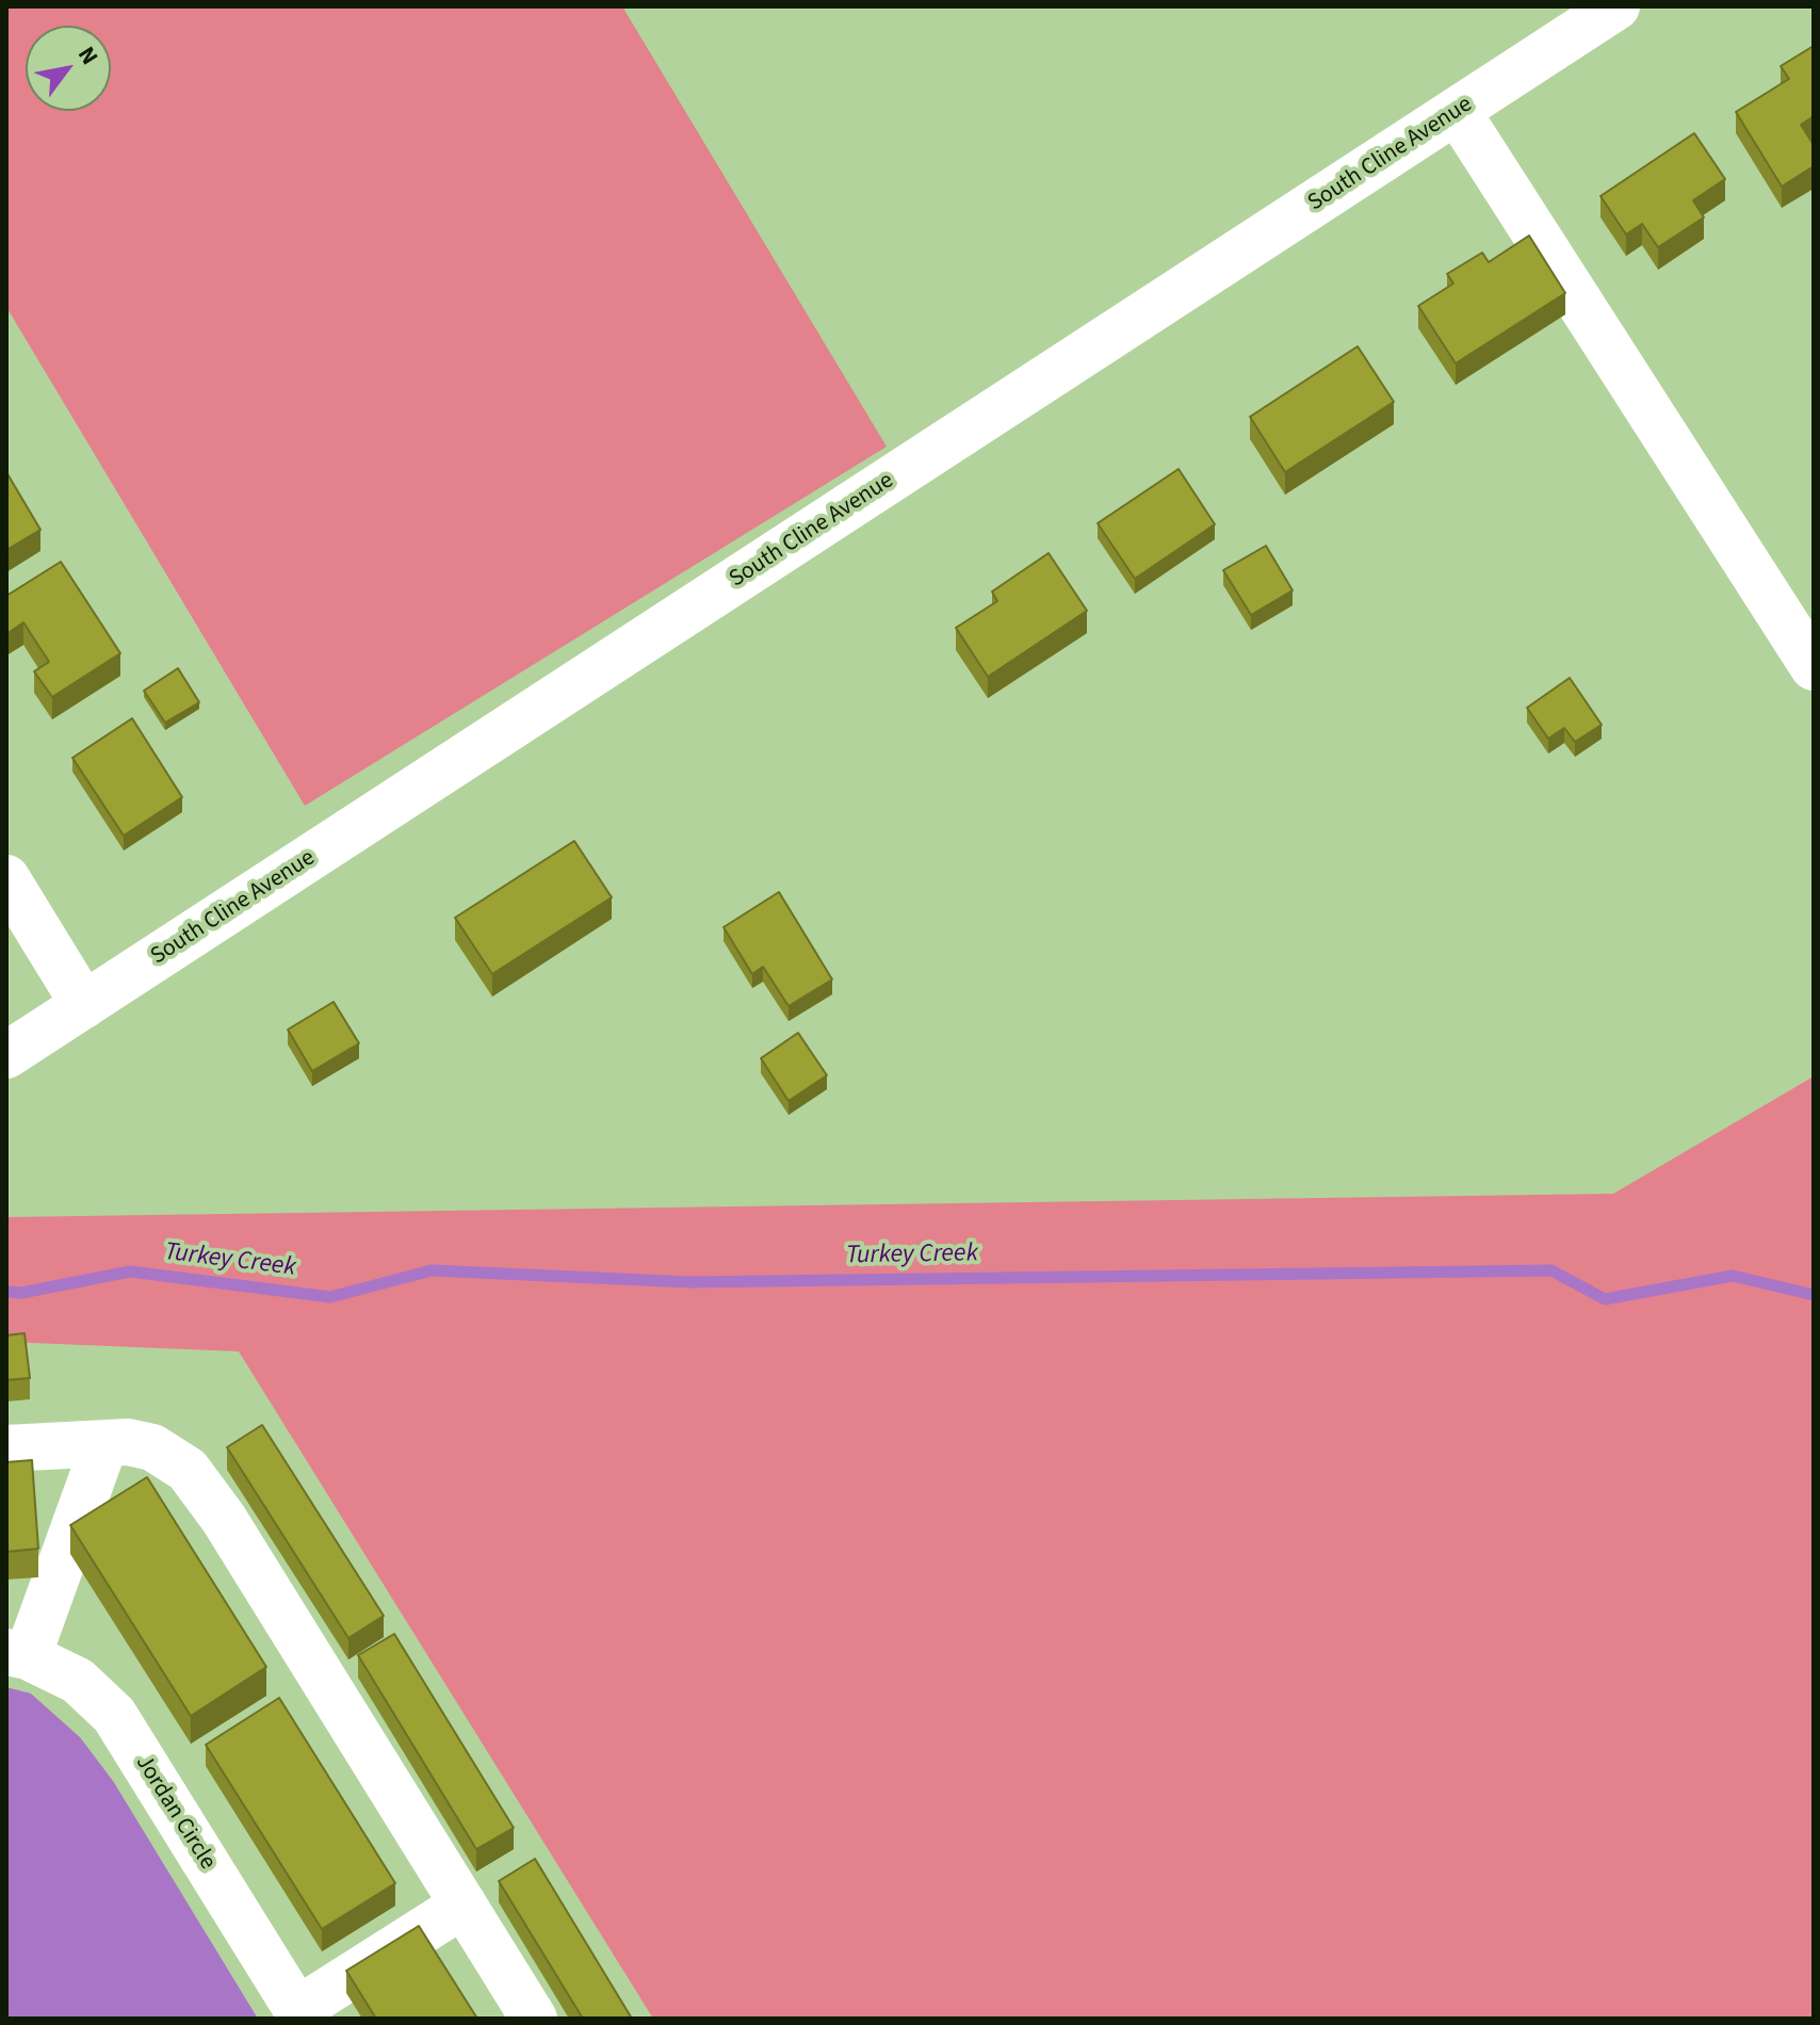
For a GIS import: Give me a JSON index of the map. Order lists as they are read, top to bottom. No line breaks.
{"streets":{"street":["South Cline Avenue","Jordan Circle"]},"water":["Turkey Creek"],"north":"top right"}
